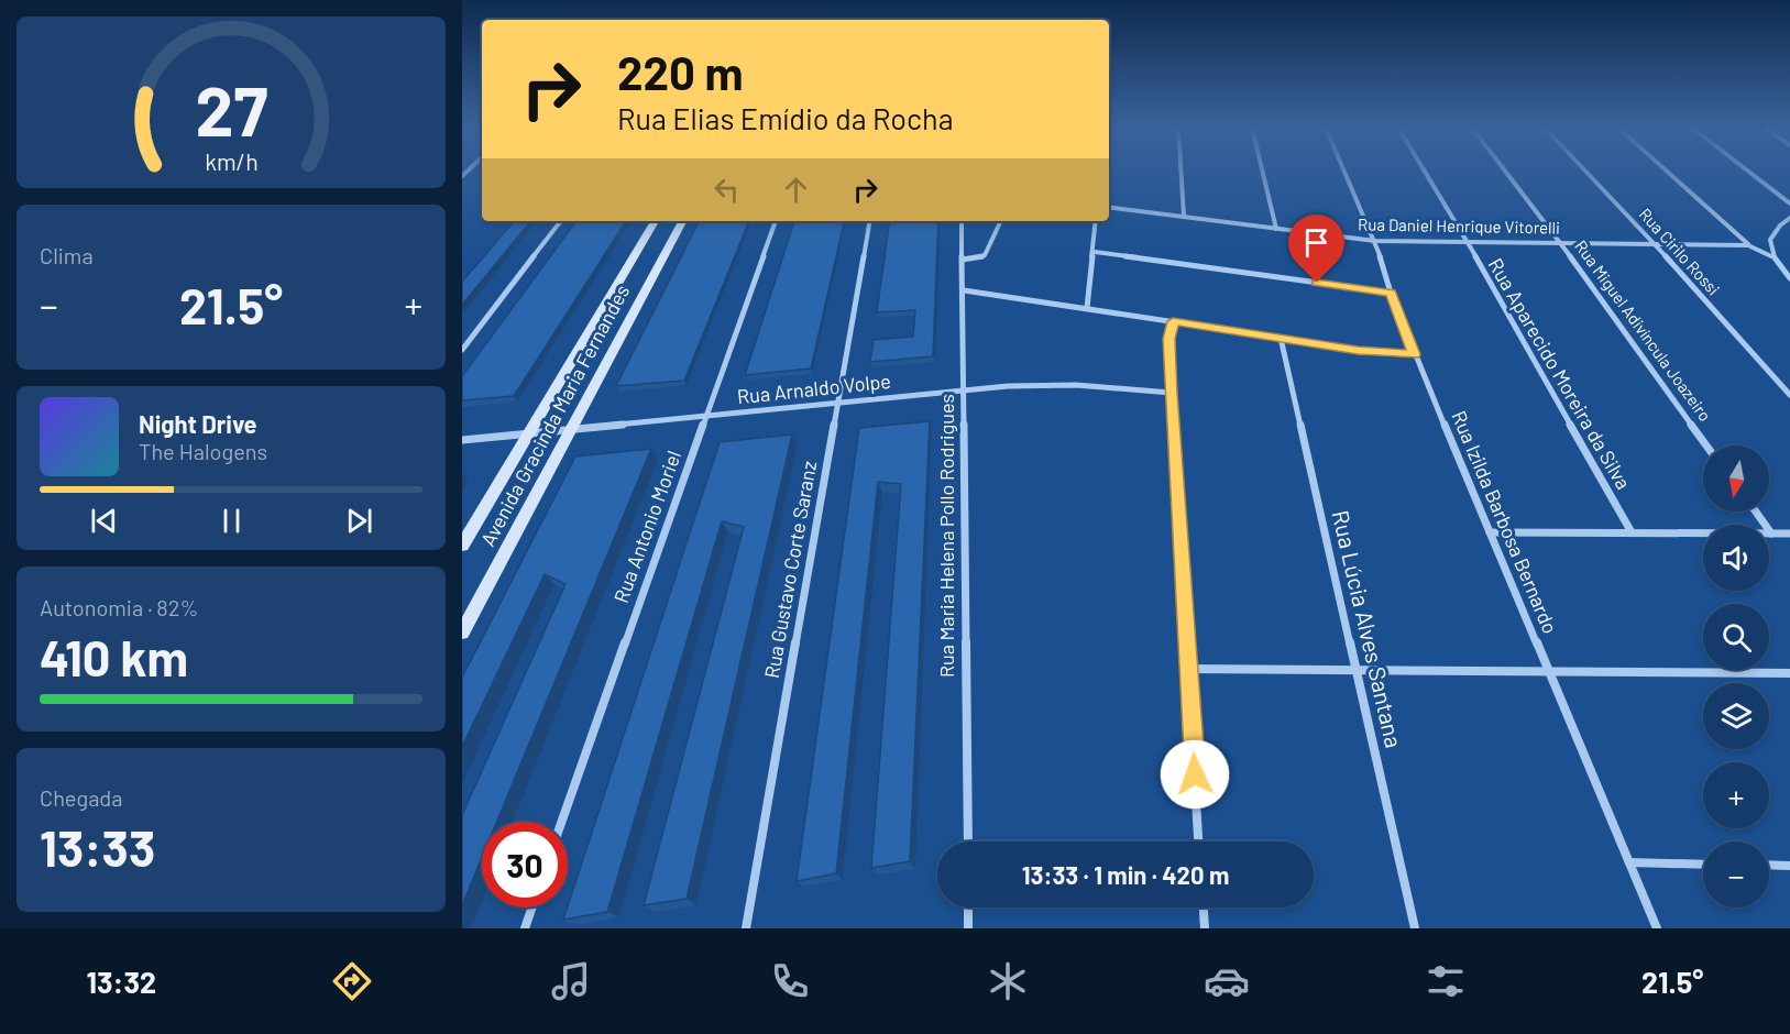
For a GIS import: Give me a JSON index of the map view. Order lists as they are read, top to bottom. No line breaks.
{"streets":{"street":["Rua Daniel Henrique Vitorelli","Rua Cirilo Rossi","Rua Miguel Adivíncula Joazeiro","Rua Aparecido Moreira da Silva","Rua Arnaldo Volpe","Avenida Gracinda Maria Fernandes","Rua Izilda Barbosa Bernardo","Rua Antonio Moriel","Rua Maria Helena Pollo Rodrigues","Rua Gustavo Corte Saranz","Rua Lúcia Alves Santana"]},"crossings":[["Rua Daniel Henrique Vitorelli","Rua Cirilo Rossi"],["Rua Daniel Henrique Vitorelli","Rua Miguel Adivíncula Joazeiro"],["Rua Daniel Henrique Vitorelli","Rua Aparecido Moreira da Silva"],["Rua Daniel Henrique Vitorelli","Rua Izilda Barbosa Bernardo"],["Rua Arnaldo Volpe","Avenida Gracinda Maria Fernandes"],["Rua Arnaldo Volpe","Rua Antonio Moriel"],["Rua Arnaldo Volpe","Rua Maria Helena Pollo Rodrigues"],["Rua Arnaldo Volpe","Rua Gustavo Corte Saranz"]],"north":"bottom","page":{"turn":["220 m","Rua Elias Emídio da Rocha"],"tile":["Clima",["Autonomia · 82%","410 km"],["Chegada","13:33"]],"heat":["−","21.5°","+"],"song":["Night Drive","The Halogens"],"map_buttons":["+","−"],"limit":"30","trip":"13:33 · 1 min · 420 m","tabs":["13:32","21.5°"],"gauge":["27","km/h"]}}
